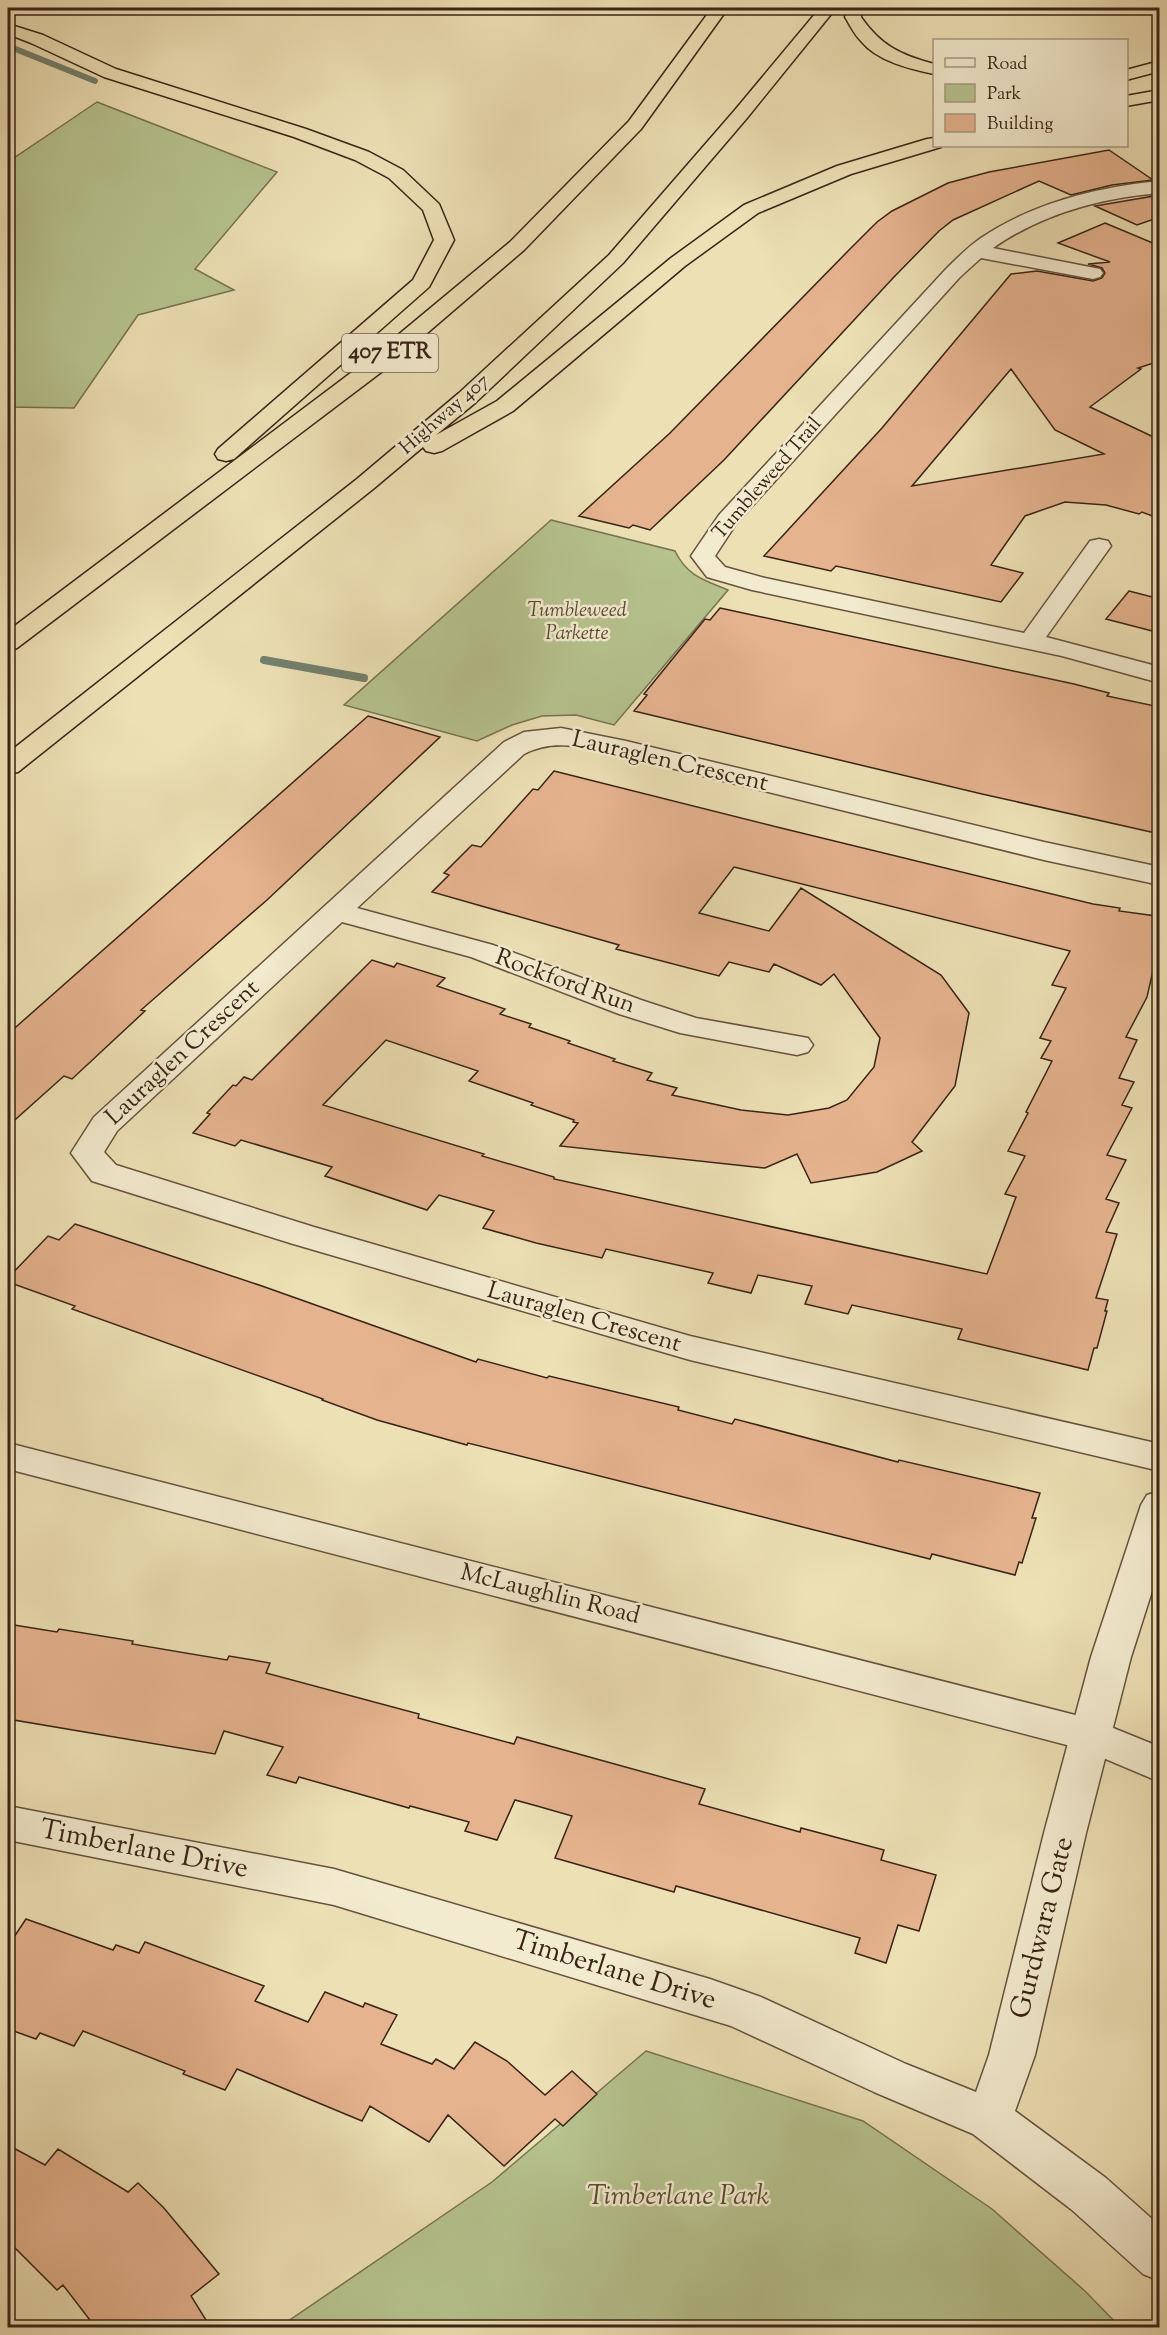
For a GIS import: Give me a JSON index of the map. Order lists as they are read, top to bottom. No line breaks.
{"streets":{"highway":["407 ETR","Highway 407"],"street":["Tumbleweed Trail","Lauraglen Crescent","Rockford Run","McLaughlin Road","Timberlane Drive","Gurdwara Gate"]},"crossings":[["Lauraglen Crescent","Rockford Run"],["McLaughlin Road","Gurdwara Gate"],["Timberlane Drive","Gurdwara Gate"]],"parks":["Tumbleweed Parkette","Timberlane Park"],"legend":["Road","Park","Building"]}
